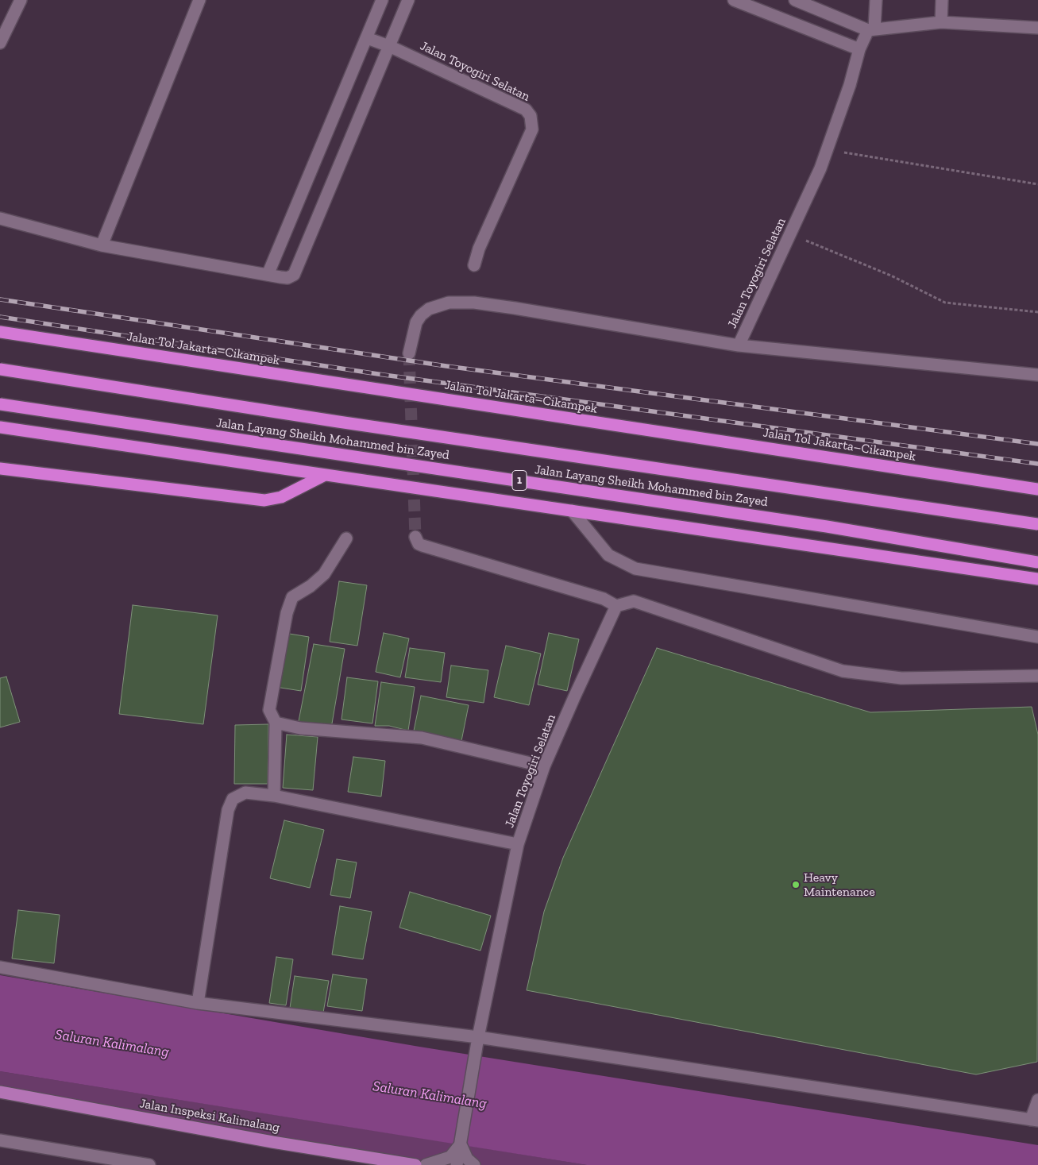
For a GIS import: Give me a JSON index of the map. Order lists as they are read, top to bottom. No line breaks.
{"streets":{"highway":["Jalan Tol Jakarta–Cikampek","Jalan Layang Sheikh Mohammed bin Zayed","1"],"main road":["Jalan Inspeksi Kalimalang"],"street":["Jalan Toyogiri Selatan"]},"water":["Saluran Kalimalang"],"places":["Heavy Maintenance"]}
